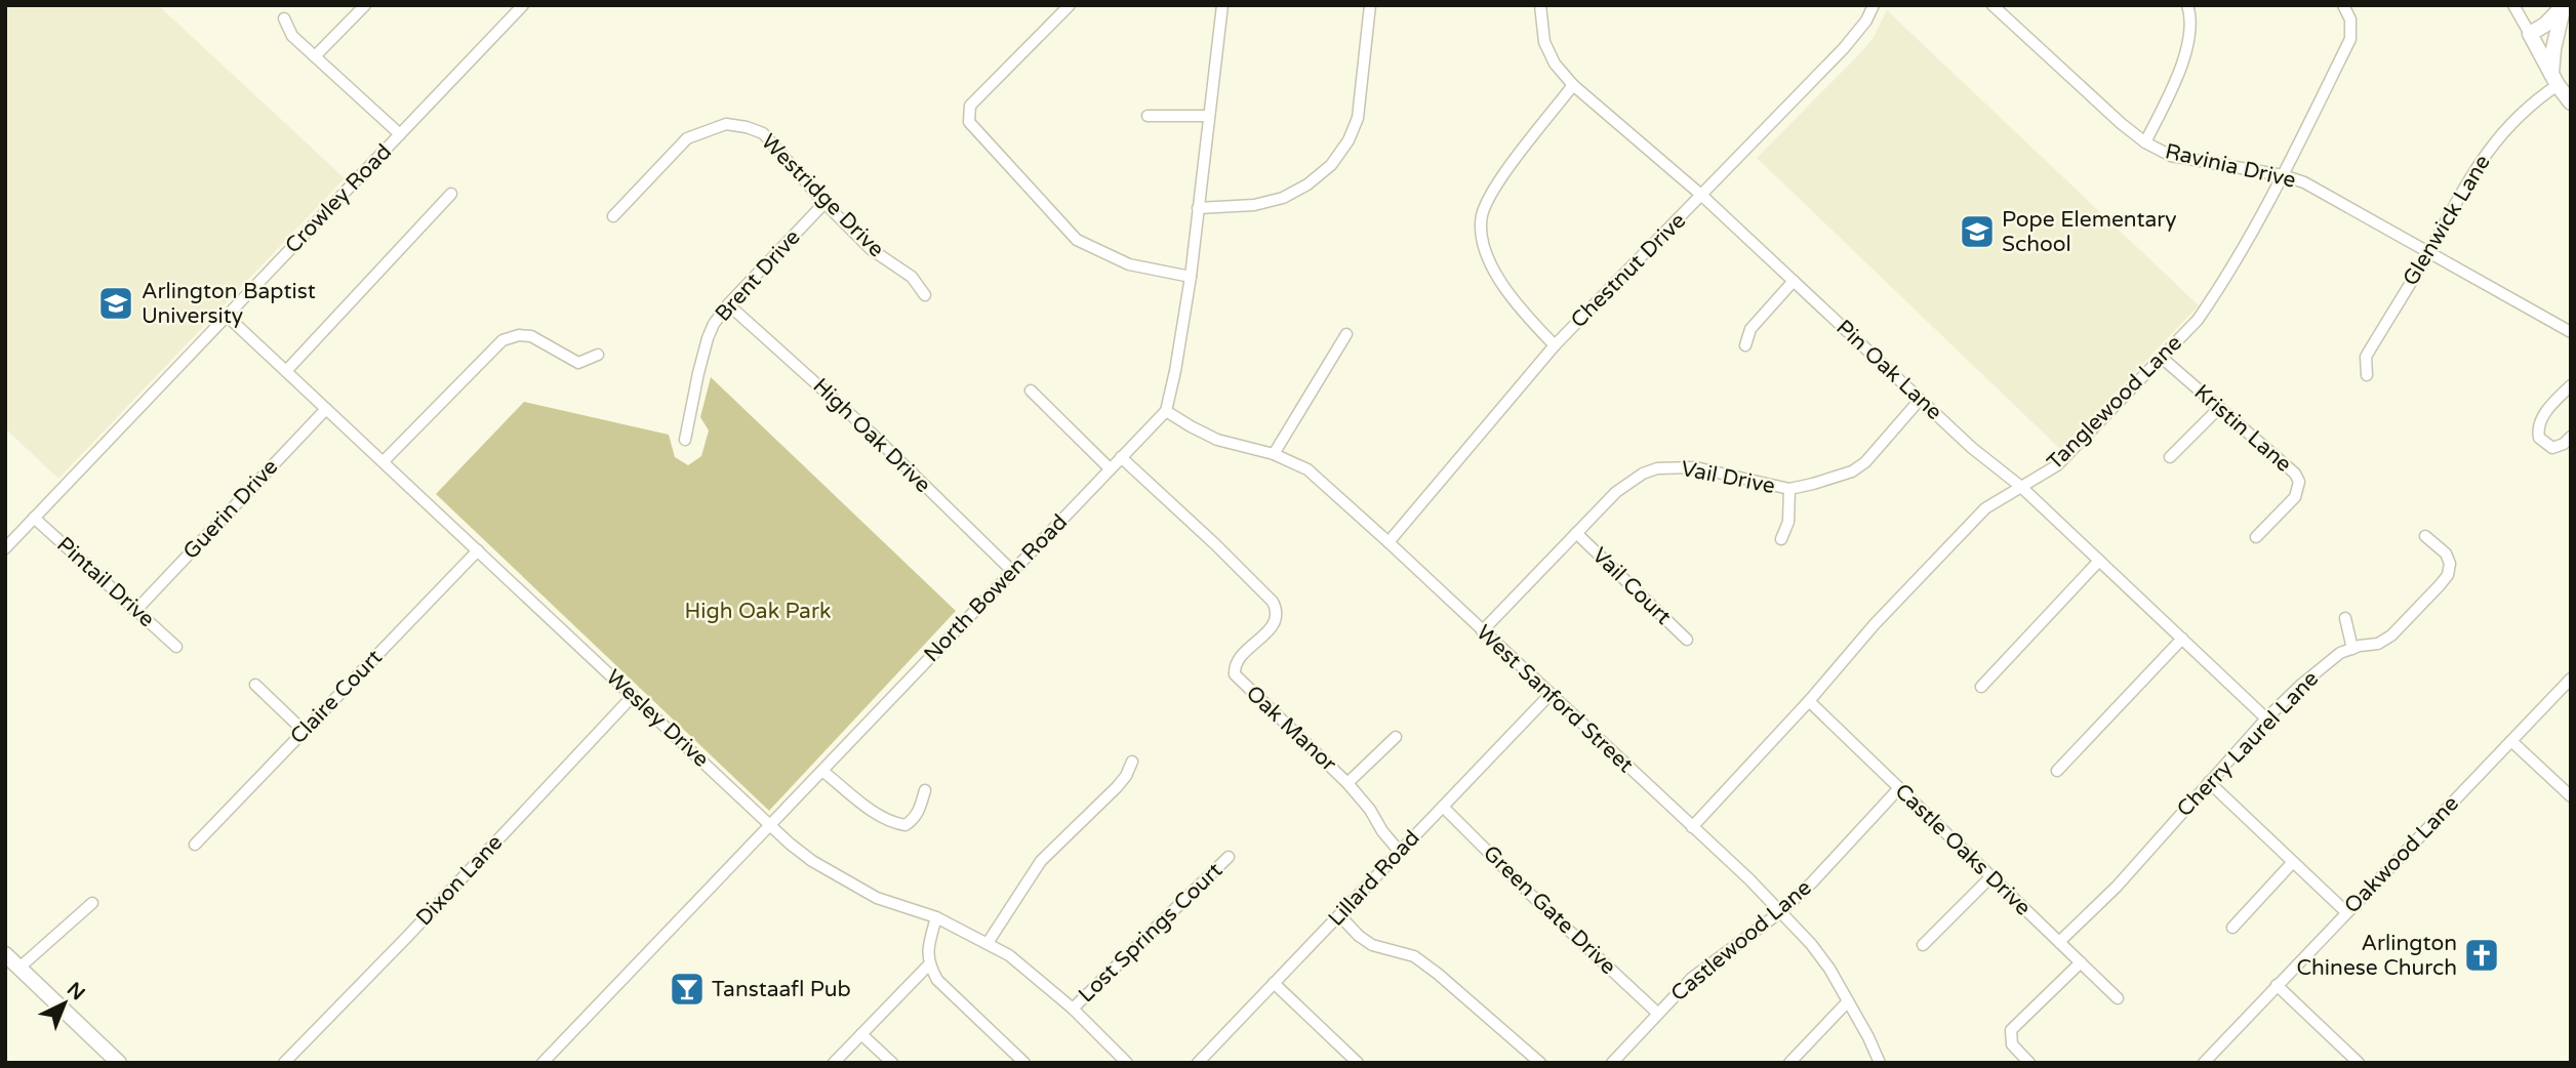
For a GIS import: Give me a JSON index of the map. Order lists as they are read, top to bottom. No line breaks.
{"streets":{"street":["Ravinia Drive","Westridge Drive","Crowley Road","Glenwick Lane","Chestnut Drive","Brent Drive","Pin Oak Lane","Tanglewood Lane","Kristin Lane","High Oak Drive","Vail Drive","Guerin Drive","Pintail Drive","Vail Court","North Bowen Road","Claire Court","West Sanford Street","Wesley Drive","Oak Manor","Cherry Laurel Lane","Castle Oaks Drive","Oakwood Lane","Lillard Road","Dixon Lane","Green Gate Drive","Lost Springs Court","Castlewood Lane"]},"crossings":[["Ravinia Drive","Glenwick Lane"],["Ravinia Drive","Tanglewood Lane"],["Westridge Drive","Brent Drive"],["Crowley Road","Pintail Drive"],["Crowley Road","Wesley Drive"],["Chestnut Drive","Pin Oak Lane"],["Chestnut Drive","West Sanford Street"],["Brent Drive","High Oak Drive"],["Pin Oak Lane","Tanglewood Lane"],["Pin Oak Lane","Vail Drive"],["Pin Oak Lane","Cherry Laurel Lane"],["Tanglewood Lane","Kristin Lane"],["Tanglewood Lane","West Sanford Street"],["Tanglewood Lane","Castle Oaks Drive"],["High Oak Drive","North Bowen Road"],["Vail Drive","Vail Court"],["Vail Drive","West Sanford Street"],["Guerin Drive","Pintail Drive"],["Guerin Drive","Wesley Drive"],["North Bowen Road","West Sanford Street"],["North Bowen Road","Wesley Drive"],["North Bowen Road","Oak Manor"],["Claire Court","Wesley Drive"],["West Sanford Street","Lillard Road"],["West Sanford Street","Castlewood Lane"],["Wesley Drive","Dixon Lane"],["Wesley Drive","Lost Springs Court"],["Oak Manor","Lillard Road"],["Cherry Laurel Lane","Castle Oaks Drive"],["Castle Oaks Drive","Castlewood Lane"],["Lillard Road","Green Gate Drive"],["Green Gate Drive","Castlewood Lane"]],"parks":["High Oak Park"],"places":{"school or university":["Pope Elementary School","Arlington Baptist University"],"church":["Arlington Chinese Church"],"bar":["Tanstaafl Pub"]},"north":"top right"}
